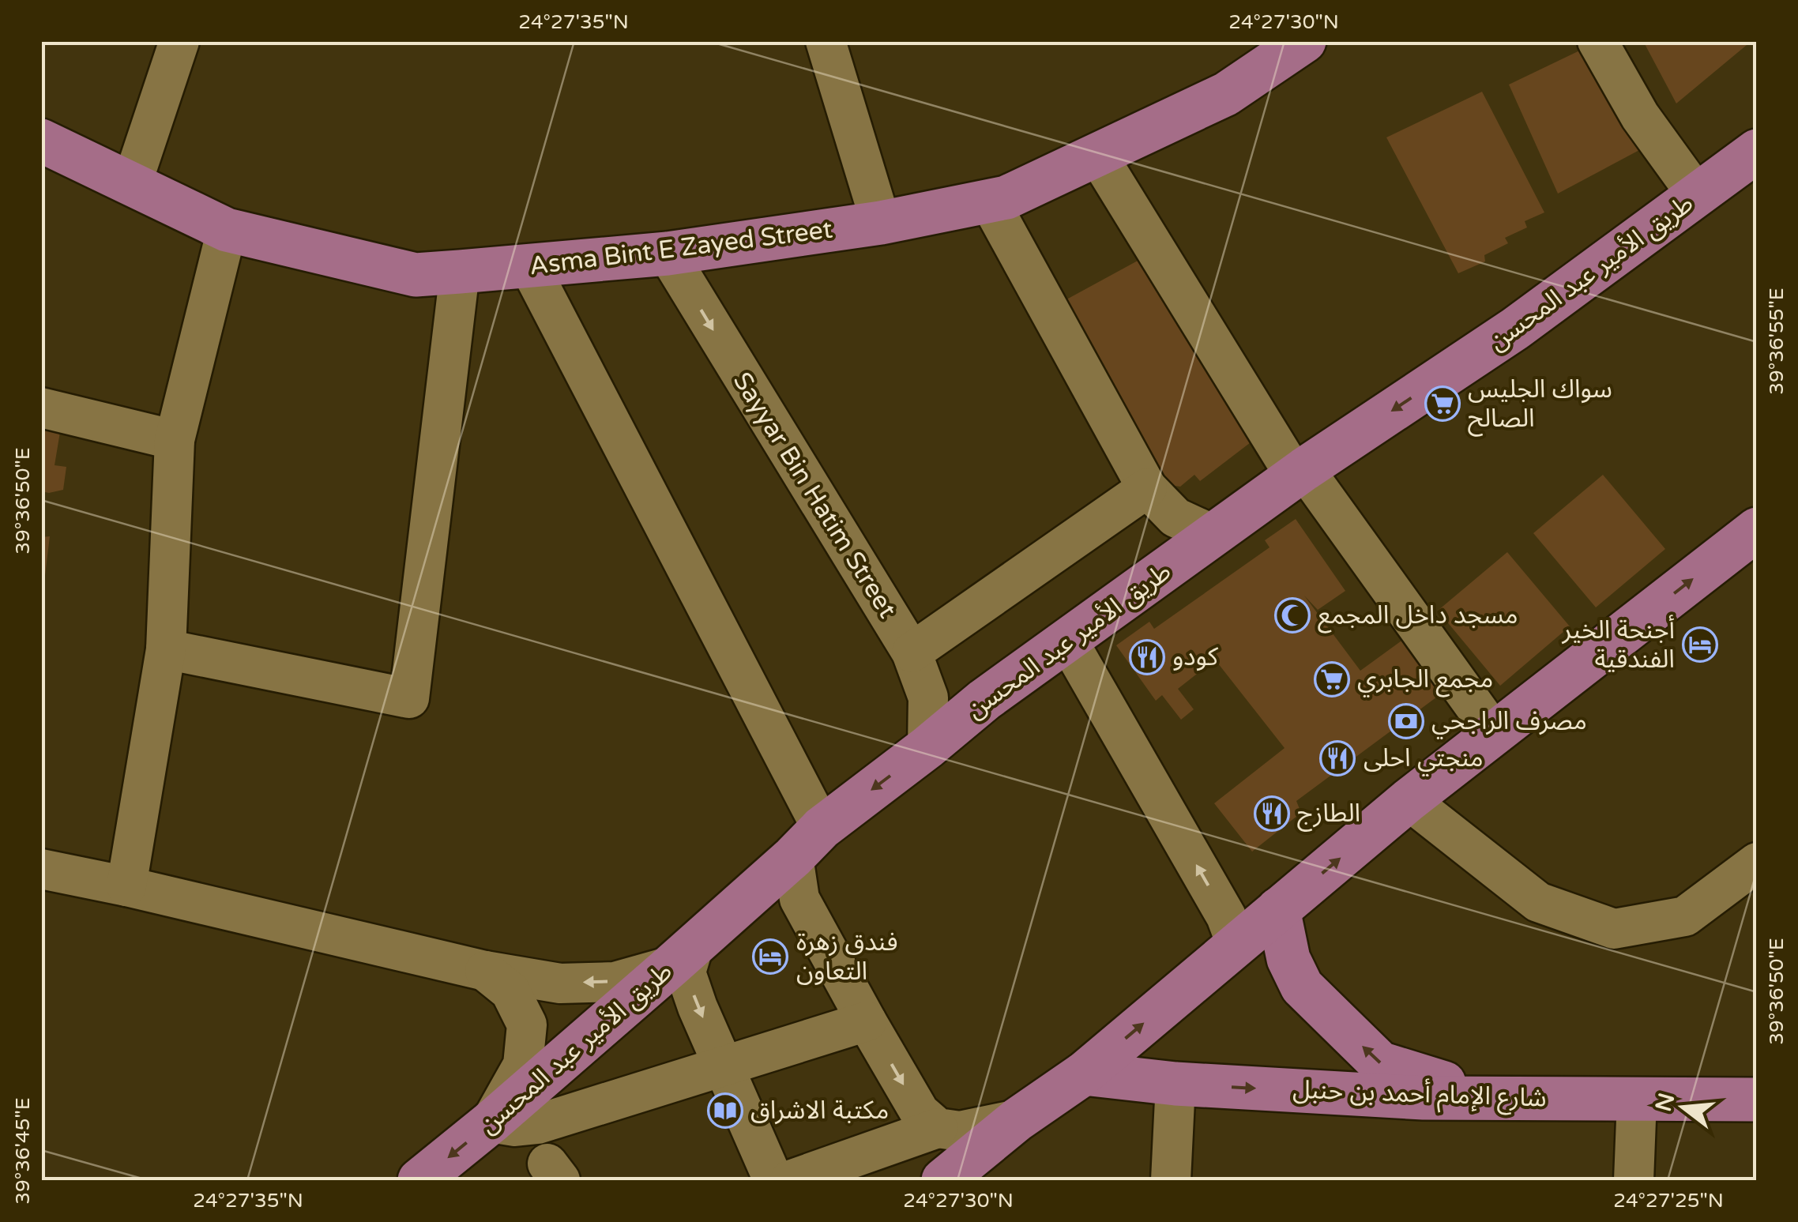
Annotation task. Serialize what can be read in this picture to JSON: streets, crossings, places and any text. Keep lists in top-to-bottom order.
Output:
{
  "streets": {
    "main road": ["Asma Bint E Zayed Street", "طريق الأمير عبد المحسن", "شارع الإمام أحمد بن حنبل"],
    "street": ["Sayyar Bin Hatim Street"]
  },
  "crossings": [
    ["Asma Bint E Zayed Street", "Sayyar Bin Hatim Street"],
    ["طريق الأمير عبد المحسن", "Sayyar Bin Hatim Street"]
  ],
  "one_way": ["شارع الإمام أحمد بن حنبل"],
  "places": {
    "supermarket": ["سواك الجليس الصالح", "مجمع الجابري"],
    "mosque": ["مسجد داخل المجمع"],
    "hotel": ["أجنحة الخير الفندقية", "فندق زهرة التعاون"],
    "restaurant": ["كودو", "منجتي احلى", "الطازج"],
    "bank": ["مصرف الراجحي"],
    "library": ["مكتبة الاشراق"]
  },
  "north": "left",
  "coordinates": [
    "24°27'35\"N",
    "24°27'30\"N",
    "39°36'55\"E",
    "39°36'50\"E",
    "39°36'45\"E",
    "24°27'25\"N"
  ]
}
